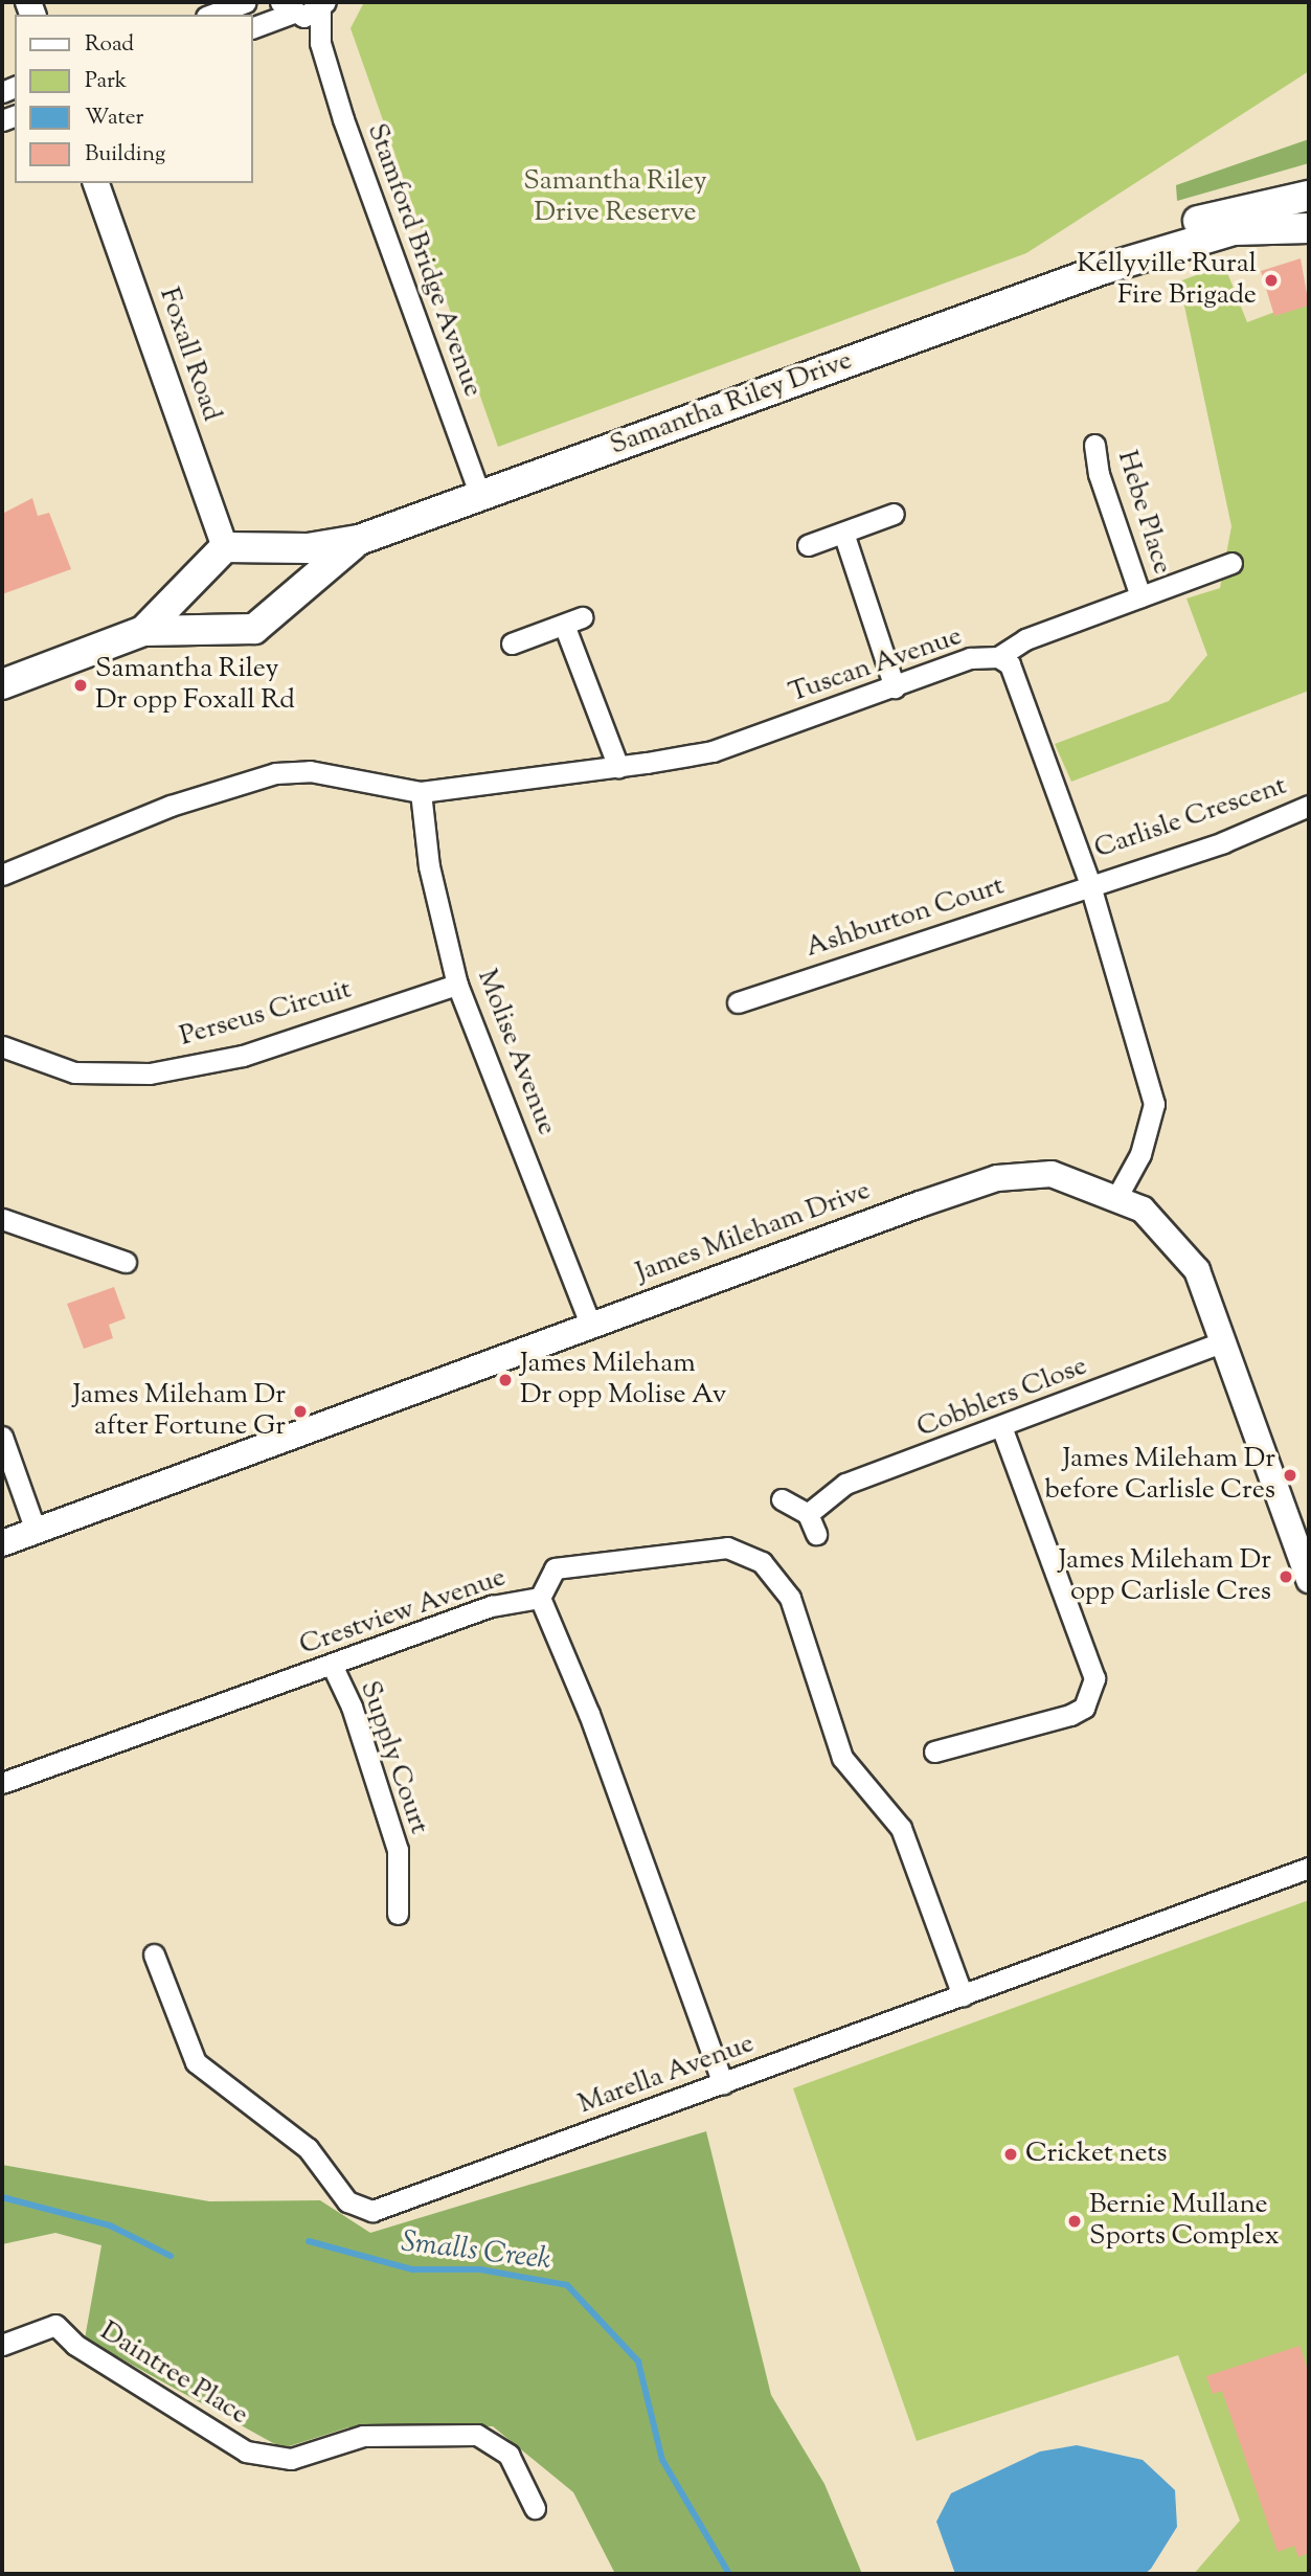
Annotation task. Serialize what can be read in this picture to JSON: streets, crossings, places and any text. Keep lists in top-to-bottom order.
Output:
{
  "streets": {
    "main road": ["Samantha Riley Drive"],
    "street": [
      "Stamford Bridge Avenue",
      "Foxall Road",
      "Hebe Place",
      "Tuscan Avenue",
      "Carlisle Crescent",
      "Ashburton Court",
      "Perseus Circuit",
      "Molise Avenue",
      "James Mileham Drive",
      "Cobblers Close",
      "Crestview Avenue",
      "Supply Court",
      "Marella Avenue",
      "Daintree Place"
    ]
  },
  "crossings": [
    ["Stamford Bridge Avenue", "Samantha Riley Drive"],
    ["Foxall Road", "Samantha Riley Drive"],
    ["Hebe Place", "Tuscan Avenue"],
    ["Tuscan Avenue", "Carlisle Crescent"],
    ["Tuscan Avenue", "Ashburton Court"],
    ["Tuscan Avenue", "Molise Avenue"],
    ["Tuscan Avenue", "James Mileham Drive"],
    ["Carlisle Crescent", "Ashburton Court"],
    ["Perseus Circuit", "Molise Avenue"],
    ["Molise Avenue", "James Mileham Drive"],
    ["James Mileham Drive", "Cobblers Close"],
    ["Crestview Avenue", "Supply Court"],
    ["Crestview Avenue", "Marella Avenue"]
  ],
  "water": ["Smalls Creek"],
  "parks": ["Samantha Riley Drive Reserve"],
  "places": [
    "Kellyville Rural Fire Brigade",
    "Samantha Riley Dr opp Foxall Rd",
    "James Mileham Dr opp Molise Av",
    "James Mileham Dr after Fortune Gr",
    "James Mileham Dr before Carlisle Cres",
    "James Mileham Dr opp Carlisle Cres",
    "Cricket nets",
    "Bernie Mullane Sports Complex"
  ],
  "legend": [
    "Road",
    "Park",
    "Water",
    "Building"
  ]
}
